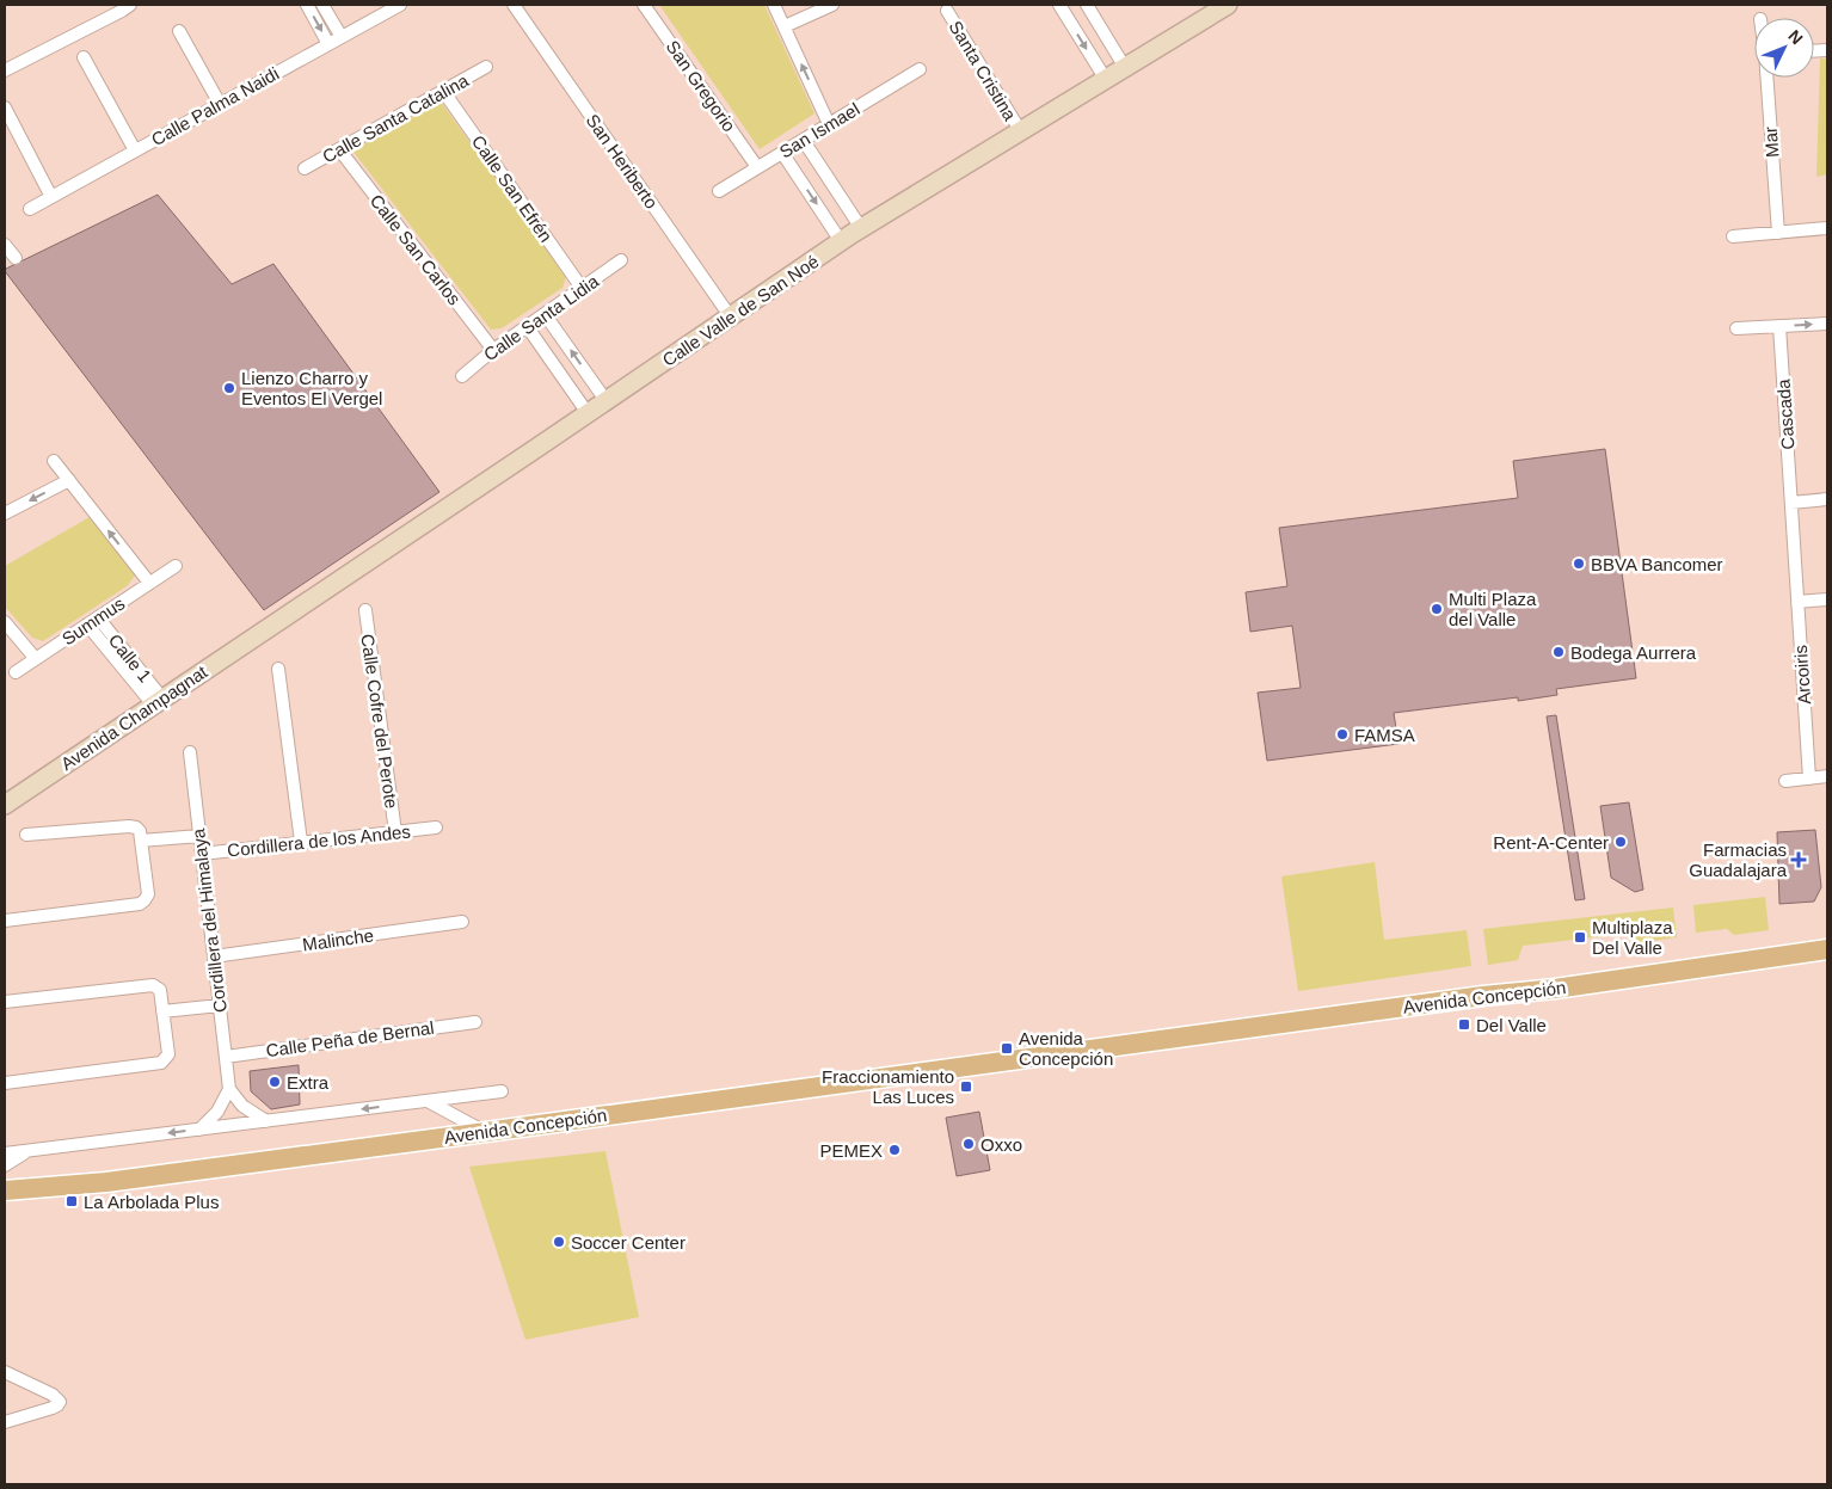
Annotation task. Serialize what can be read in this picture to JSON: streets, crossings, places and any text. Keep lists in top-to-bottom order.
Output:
{
  "streets": {
    "main road": ["Avenida Concepción"],
    "street": [
      "Santa Cristina",
      "San Gregorio",
      "Calle Palma Naidi",
      "Calle Santa Catalina",
      "San Ismael",
      "Mar",
      "San Heriberto",
      "Calle San Efrén",
      "Calle San Carlos",
      "Calle Valle de San Noé",
      "Calle Santa Lidia",
      "Cascada",
      "Summus",
      "Calle 1",
      "Arcoiris",
      "Avenida Champagnat",
      "Calle Cofre del Perote",
      "Cordillera de los Andes",
      "Cordillera del Himalaya",
      "Malinche",
      "Calle Peña de Bernal"
    ]
  },
  "crossings": [
    ["Santa Cristina", "Calle Valle de San Noé"],
    ["San Gregorio", "San Ismael"],
    ["Calle Santa Catalina", "Calle San Efrén"],
    ["Calle Santa Catalina", "Calle San Carlos"],
    ["San Heriberto", "Calle Valle de San Noé"],
    ["Calle San Efrén", "Calle Santa Lidia"],
    ["Calle San Carlos", "Calle Santa Lidia"],
    ["Calle Valle de San Noé", "Avenida Champagnat"],
    ["Cascada", "Arcoiris"],
    ["Summus", "Calle 1"],
    ["Calle 1", "Avenida Champagnat"],
    ["Calle Cofre del Perote", "Cordillera de los Andes"],
    ["Cordillera de los Andes", "Cordillera del Himalaya"],
    ["Cordillera del Himalaya", "Malinche"],
    ["Cordillera del Himalaya", "Calle Peña de Bernal"]
  ],
  "places": {
    "other": [
      "Lienzo Charro y Eventos El Vergel",
      "BBVA Bancomer",
      "Multi Plaza del Valle",
      "Bodega Aurrera",
      "FAMSA",
      "Rent-A-Center",
      "Extra",
      "Oxxo",
      "PEMEX",
      "Soccer Center"
    ],
    "health": ["Farmacias Guadalajara"],
    "transit": [
      "Multiplaza Del Valle",
      "Del Valle",
      "Avenida Concepción",
      "Fraccionamiento Las Luces",
      "La Arbolada Plus"
    ]
  },
  "north": "top right"
}
